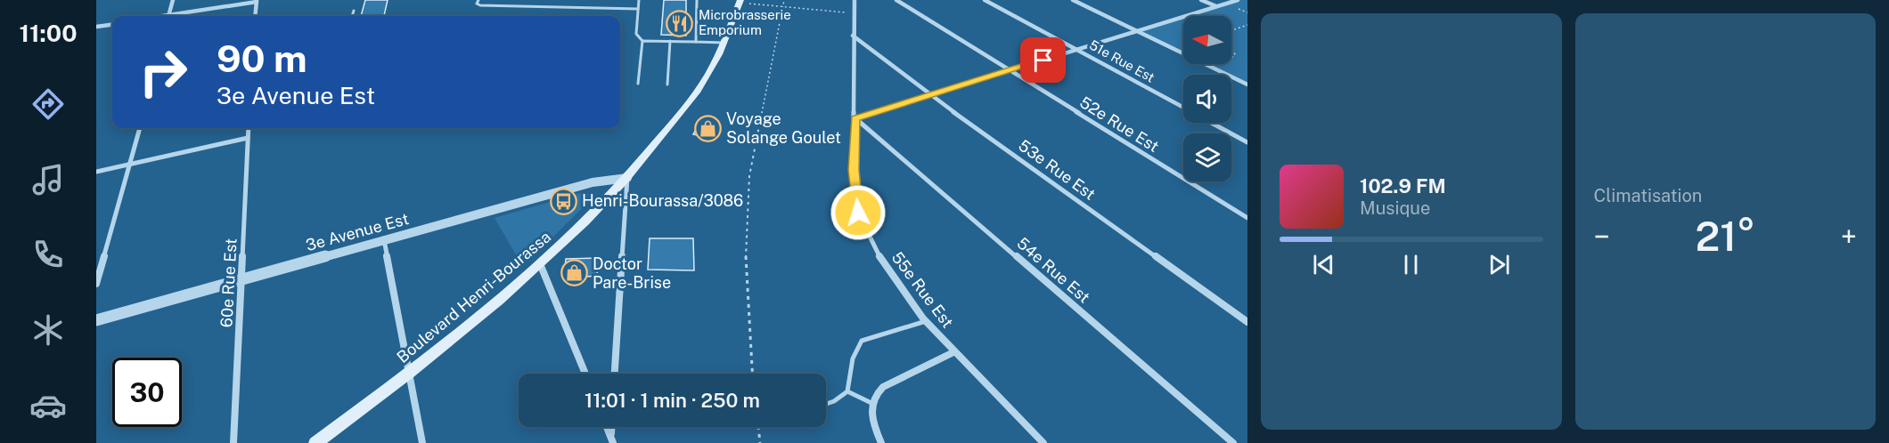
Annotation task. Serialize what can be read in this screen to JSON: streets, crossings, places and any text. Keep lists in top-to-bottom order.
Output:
{
  "streets": {
    "main road": ["Boulevard Henri-Bourassa"],
    "street": [
      "51e Rue Est",
      "52e Rue Est",
      "53e Rue Est",
      "3e Avenue Est",
      "54e Rue Est",
      "60e Rue Est",
      "55e Rue Est"
    ]
  },
  "crossings": [
    ["53e Rue Est", "55e Rue Est"],
    ["3e Avenue Est", "60e Rue Est"],
    ["3e Avenue Est", "Boulevard Henri-Bourassa"],
    ["54e Rue Est", "55e Rue Est"]
  ],
  "places": {
    "restaurant": ["Microbrasserie Emporium"],
    "shop": ["Voyage Solange Goulet", "Doctor Pare-Brise"],
    "bus stop": ["Henri-Bourassa/3086"]
  },
  "north": "left",
  "page": {
    "tabs": "11:00",
    "tile": "Climatisation",
    "turn": ["90 m", "3e Avenue Est"],
    "song": ["102.9 FM", "Musique"],
    "heat": ["−", "21°", "+"],
    "limit": "30",
    "trip": "11:01 · 1 min · 250 m"
  }
}
